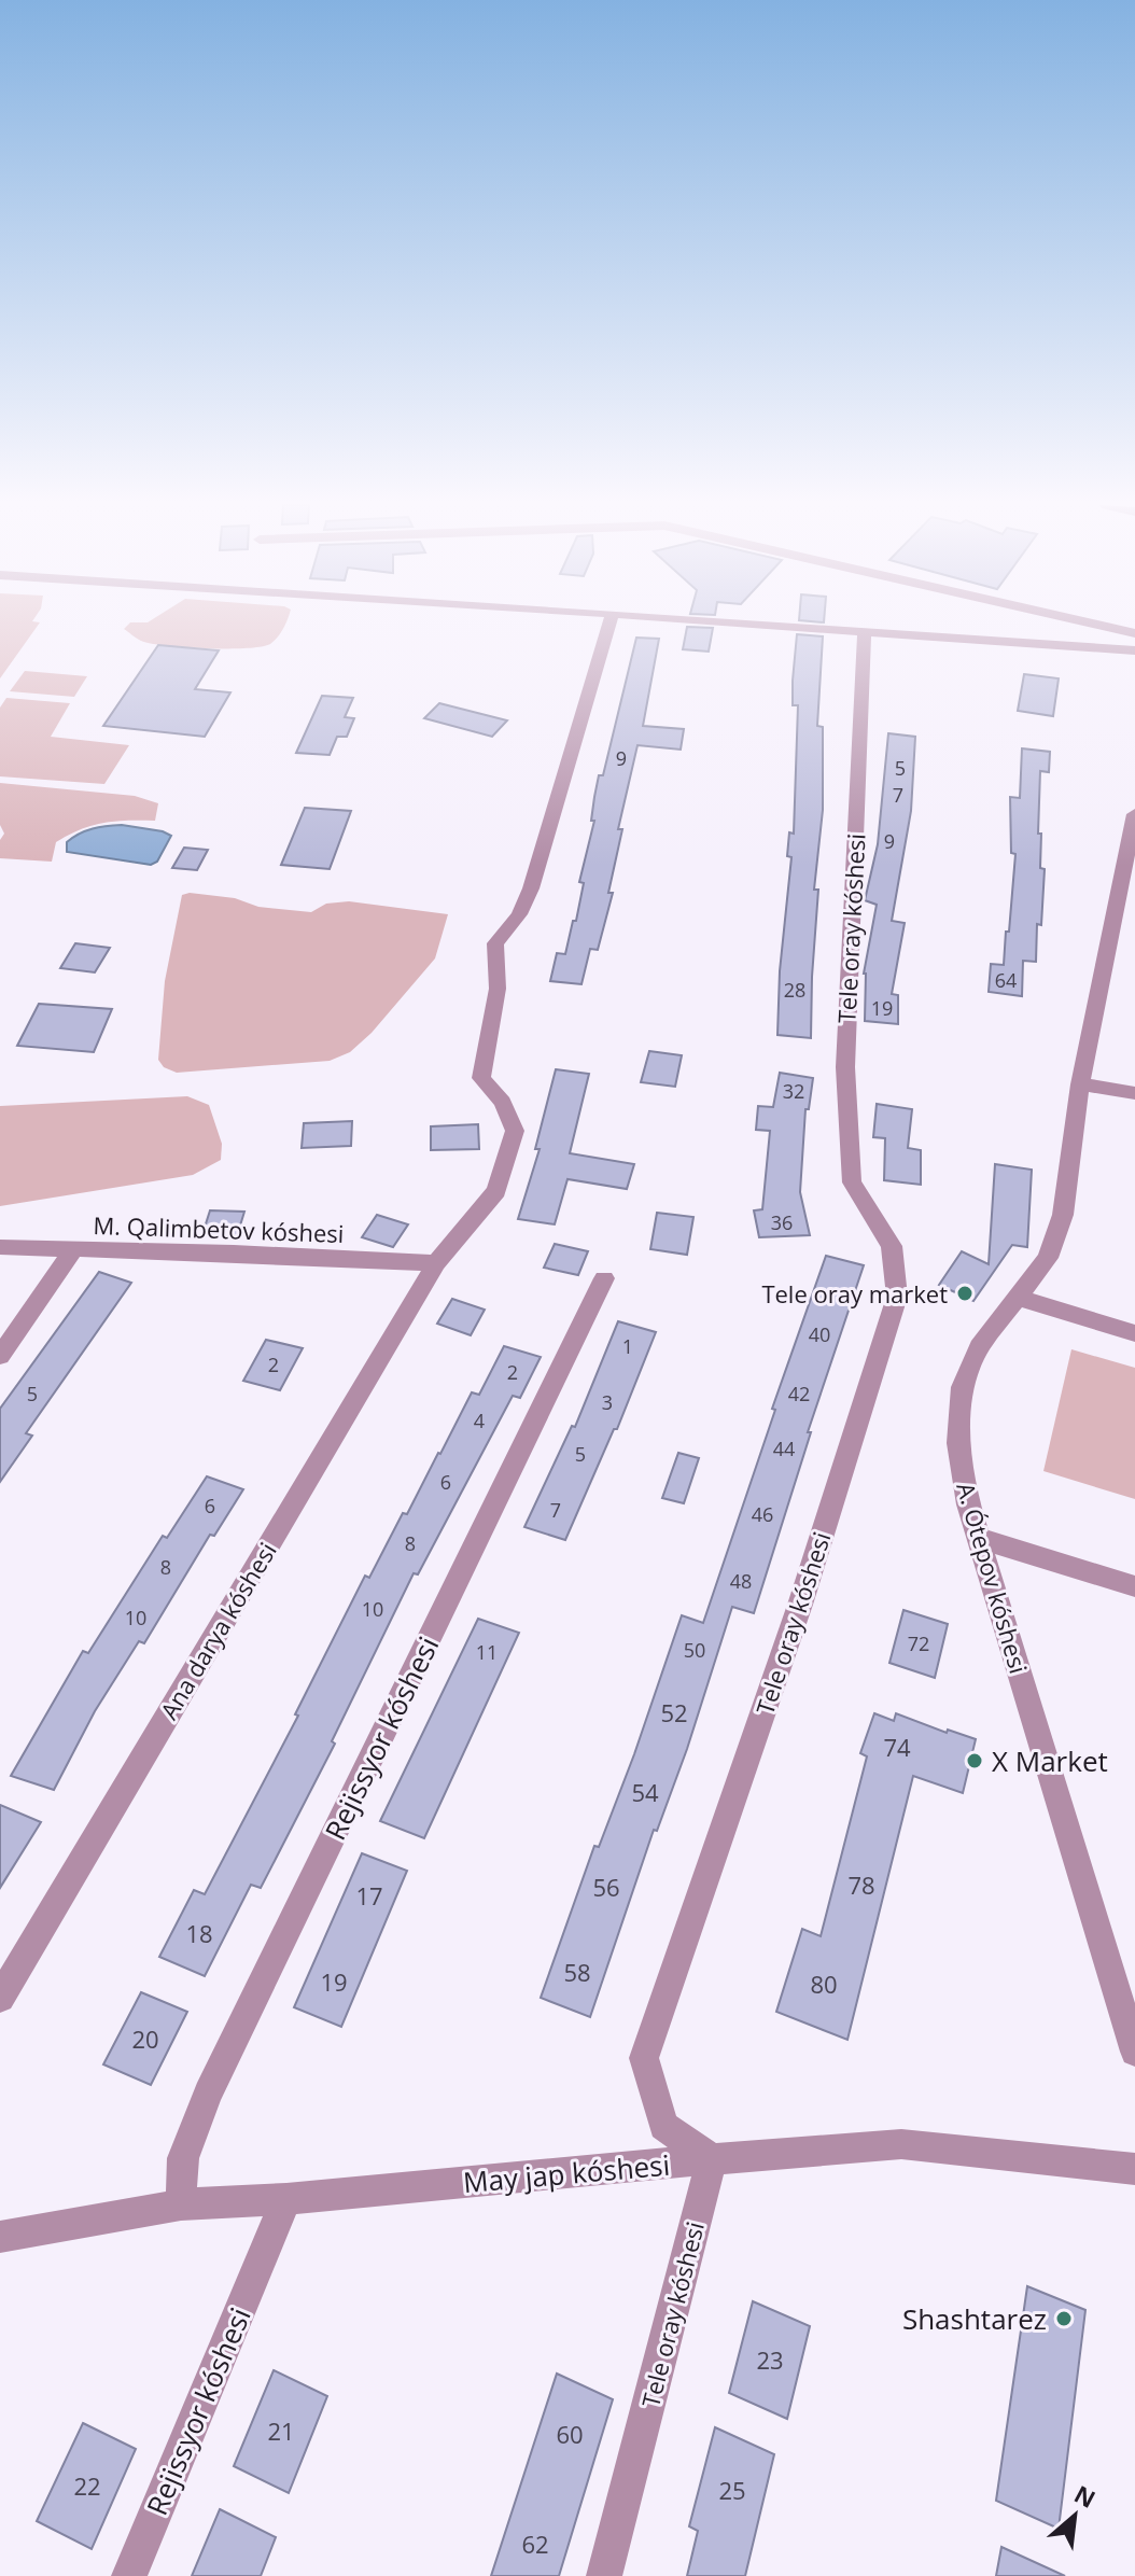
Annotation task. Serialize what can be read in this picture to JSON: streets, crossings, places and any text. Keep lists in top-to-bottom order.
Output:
{
  "streets": {
    "street": [
      "Tele oray kóshesi",
      "M. Qalimbetov kóshesi",
      "A. Ótepov kóshesi",
      "Ana darya kóshesi",
      "Rejissyor kóshesi",
      "May jap kóshesi"
    ]
  },
  "crossings": [
    ["Tele oray kóshesi", "May jap kóshesi"],
    ["M. Qalimbetov kóshesi", "Ana darya kóshesi"],
    ["Rejissyor kóshesi", "May jap kóshesi"]
  ],
  "places": ["Tele oray market", "X Market", "Shashtarez"],
  "house_numbers": [
    "9",
    "5",
    "7",
    "9",
    "64",
    "28",
    "19",
    "32",
    "36",
    "40",
    "1",
    "2",
    "2",
    "5",
    "42",
    "3",
    "4",
    "44",
    "5",
    "6",
    "6",
    "7",
    "46",
    "8",
    "8",
    "48",
    "10",
    "10",
    "72",
    "50",
    "11",
    "52",
    "74",
    "54",
    "78",
    "56",
    "17",
    "18",
    "58",
    "19",
    "80",
    "20",
    "23",
    "21",
    "60",
    "22",
    "25",
    "62"
  ],
  "north": "top right"
}
